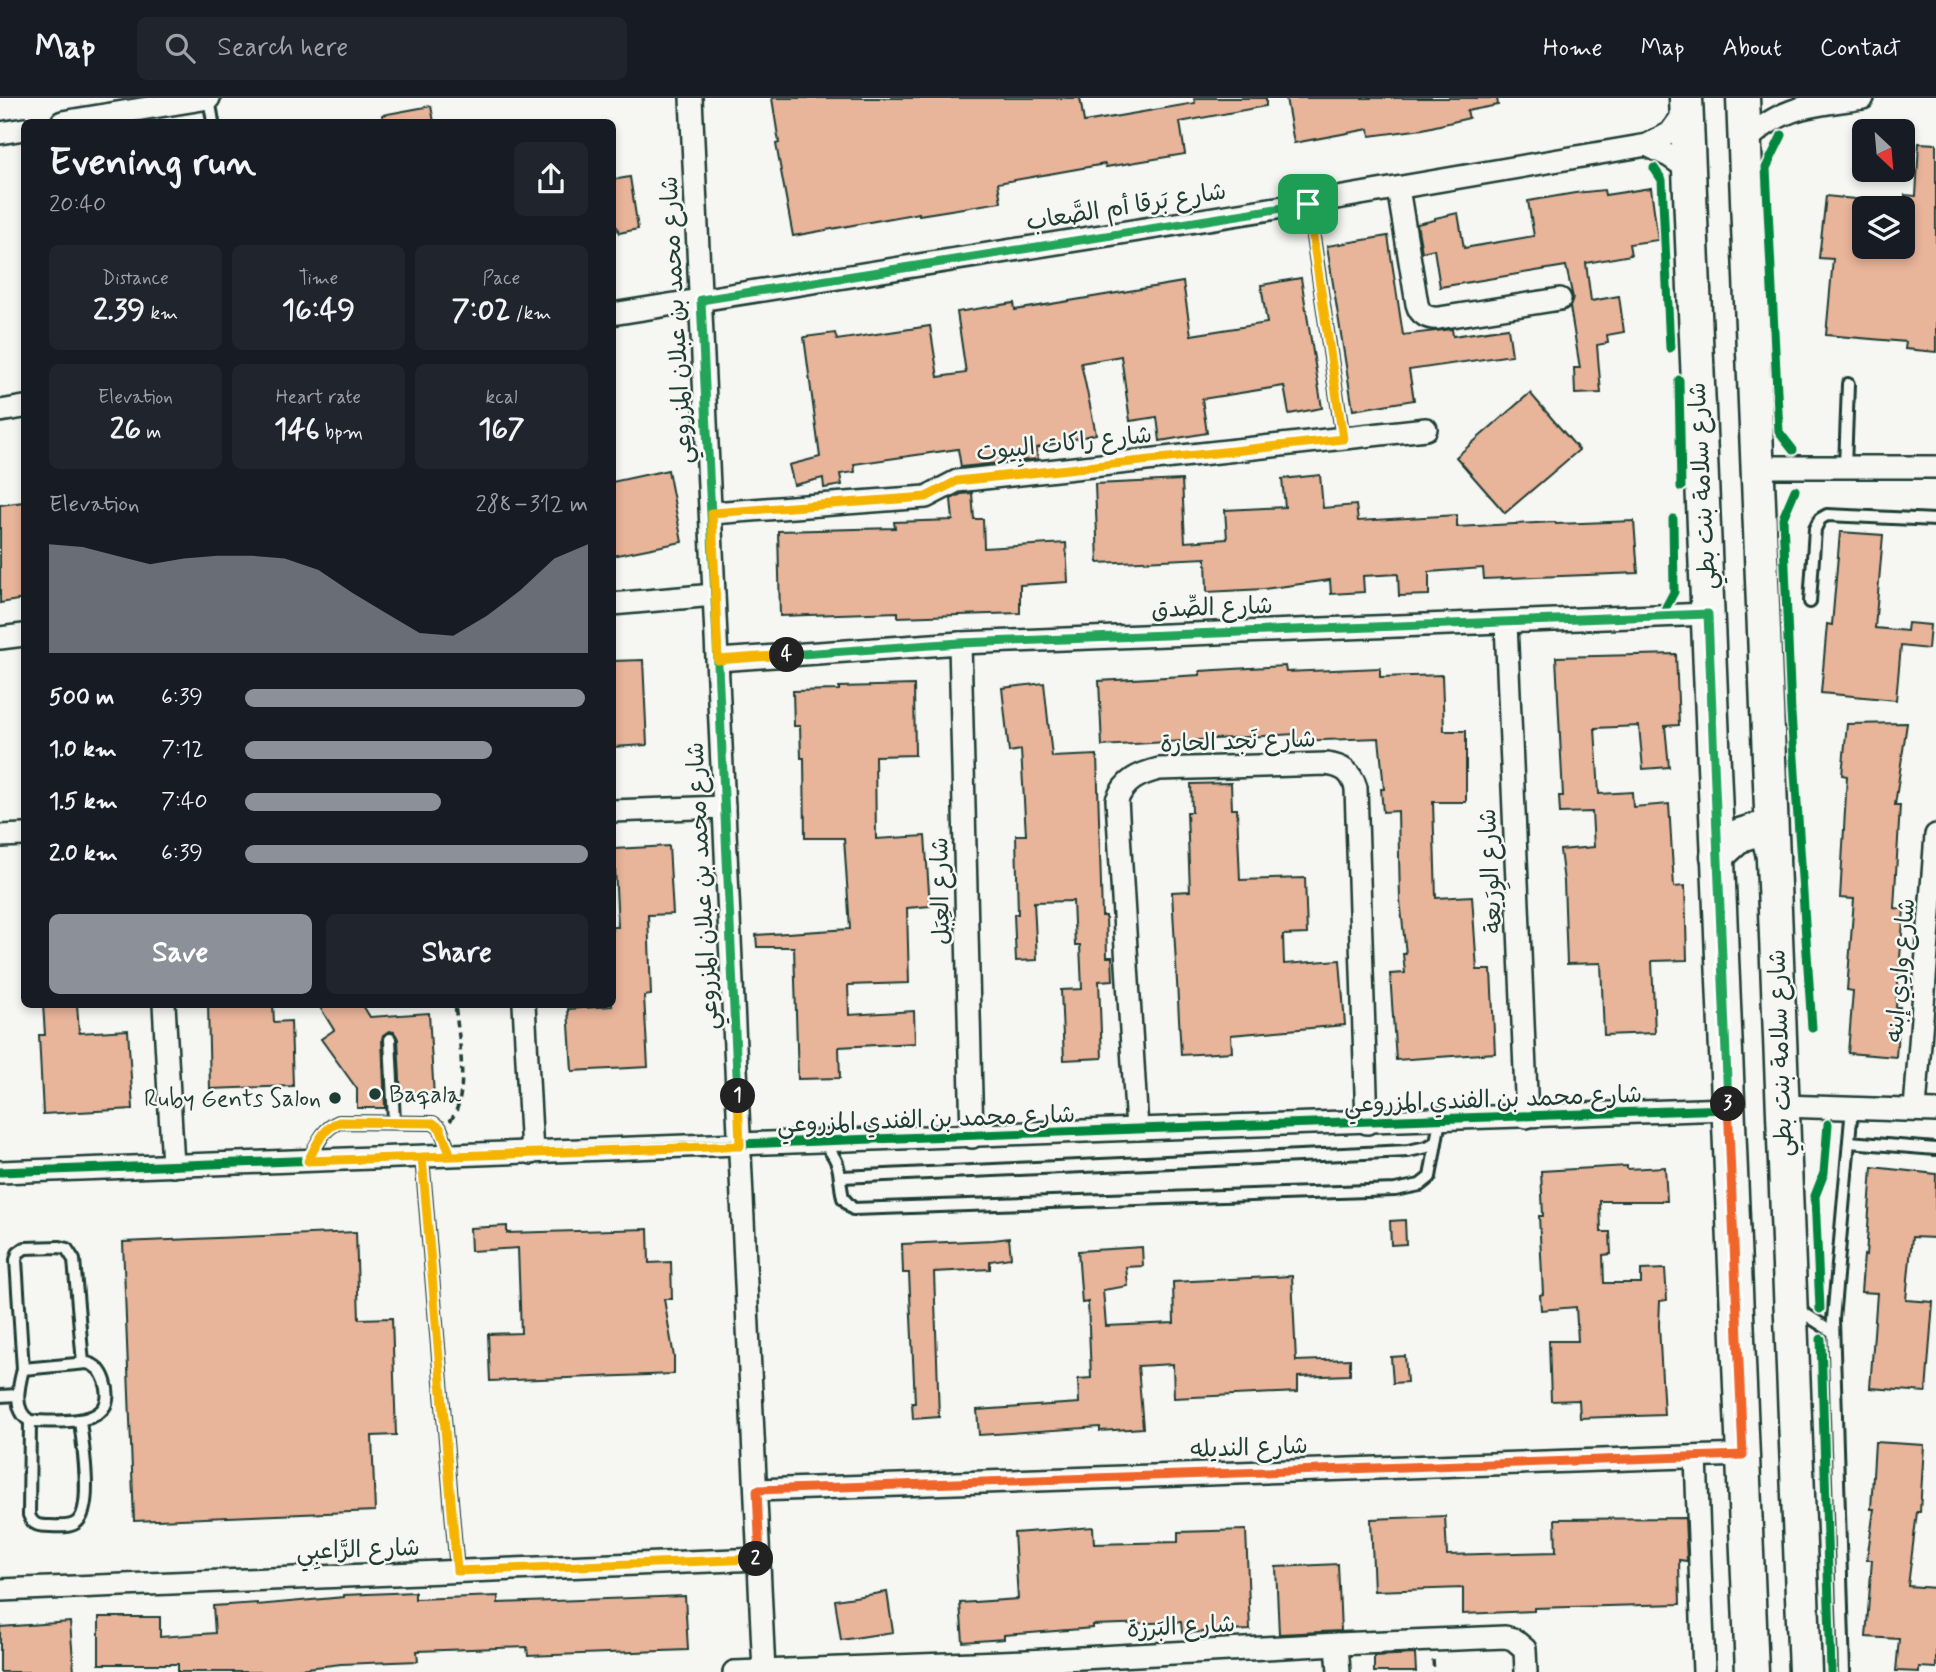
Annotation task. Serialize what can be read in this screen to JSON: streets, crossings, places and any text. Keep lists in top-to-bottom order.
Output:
{
  "streets": {
    "main road": ["شارع سلامة بنت بطي"],
    "street": [
      "شارع بَرقا أم الصَّعاب",
      "شارع محمد بن عبلان المزروعي",
      "شارع راكات البِيوت",
      "شارع الصِّدق",
      "شارع نَجد الحارة",
      "شارع الوِرَيعة",
      "شارع العِبَل",
      "شارع وادِي إبنه",
      "شارع محمد بن الفندي المزروعي",
      "شارع النديله",
      "شارع الرَّاعبِي",
      "شارع البَرزة"
    ]
  },
  "crossings": [
    ["شارع بَرقا أم الصَّعاب", "شارع محمد بن عبلان المزروعي"],
    ["شارع بَرقا أم الصَّعاب", "شارع سلامة بنت بطي"],
    ["شارع محمد بن عبلان المزروعي", "شارع راكات البِيوت"],
    ["شارع محمد بن عبلان المزروعي", "شارع الصِّدق"],
    ["شارع محمد بن عبلان المزروعي", "شارع محمد بن الفندي المزروعي"],
    ["شارع محمد بن عبلان المزروعي", "شارع النديله"],
    ["شارع محمد بن عبلان المزروعي", "شارع الرَّاعبِي"],
    ["شارع محمد بن عبلان المزروعي", "شارع البَرزة"],
    ["شارع سلامة بنت بطي", "شارع الصِّدق"],
    ["شارع سلامة بنت بطي", "شارع محمد بن الفندي المزروعي"],
    ["شارع سلامة بنت بطي", "شارع النديله"],
    ["شارع الصِّدق", "شارع الوِرَيعة"],
    ["شارع الصِّدق", "شارع العِبَل"],
    ["شارع نَجد الحارة", "شارع محمد بن الفندي المزروعي"],
    ["شارع الوِرَيعة", "شارع محمد بن الفندي المزروعي"],
    ["شارع العِبَل", "شارع محمد بن الفندي المزروعي"]
  ],
  "places": ["Baqala", "Ruby Gents Salon"],
  "north": "bottom right",
  "page": {
    "header": "Map",
    "search": "Search here",
    "nav": [
      "Home",
      "Map",
      "About",
      "Contact"
    ],
    "heading": ["Evening run", "20:40"],
    "stats": [
      ["Distance", "2.39 km"],
      ["Time", "16:49"],
      ["Pace", "7:02 /km"],
      ["Elevation", "26 m"],
      ["Heart rate", "146 bpm"],
      ["kcal", "167"]
    ],
    "chart": ["Elevation", "288–312 m"],
    "pins": [
      "4",
      "1",
      "3",
      "2"
    ],
    "list": [
      {
        "name": "500 m",
        "note": "6:39"
      },
      {
        "name": "1.0 km",
        "note": "7:12"
      },
      {
        "name": "1.5 km",
        "note": "7:40"
      },
      {
        "name": "2.0 km",
        "note": "6:39"
      }
    ],
    "buttons": ["Save", "Share"]
  }
}
